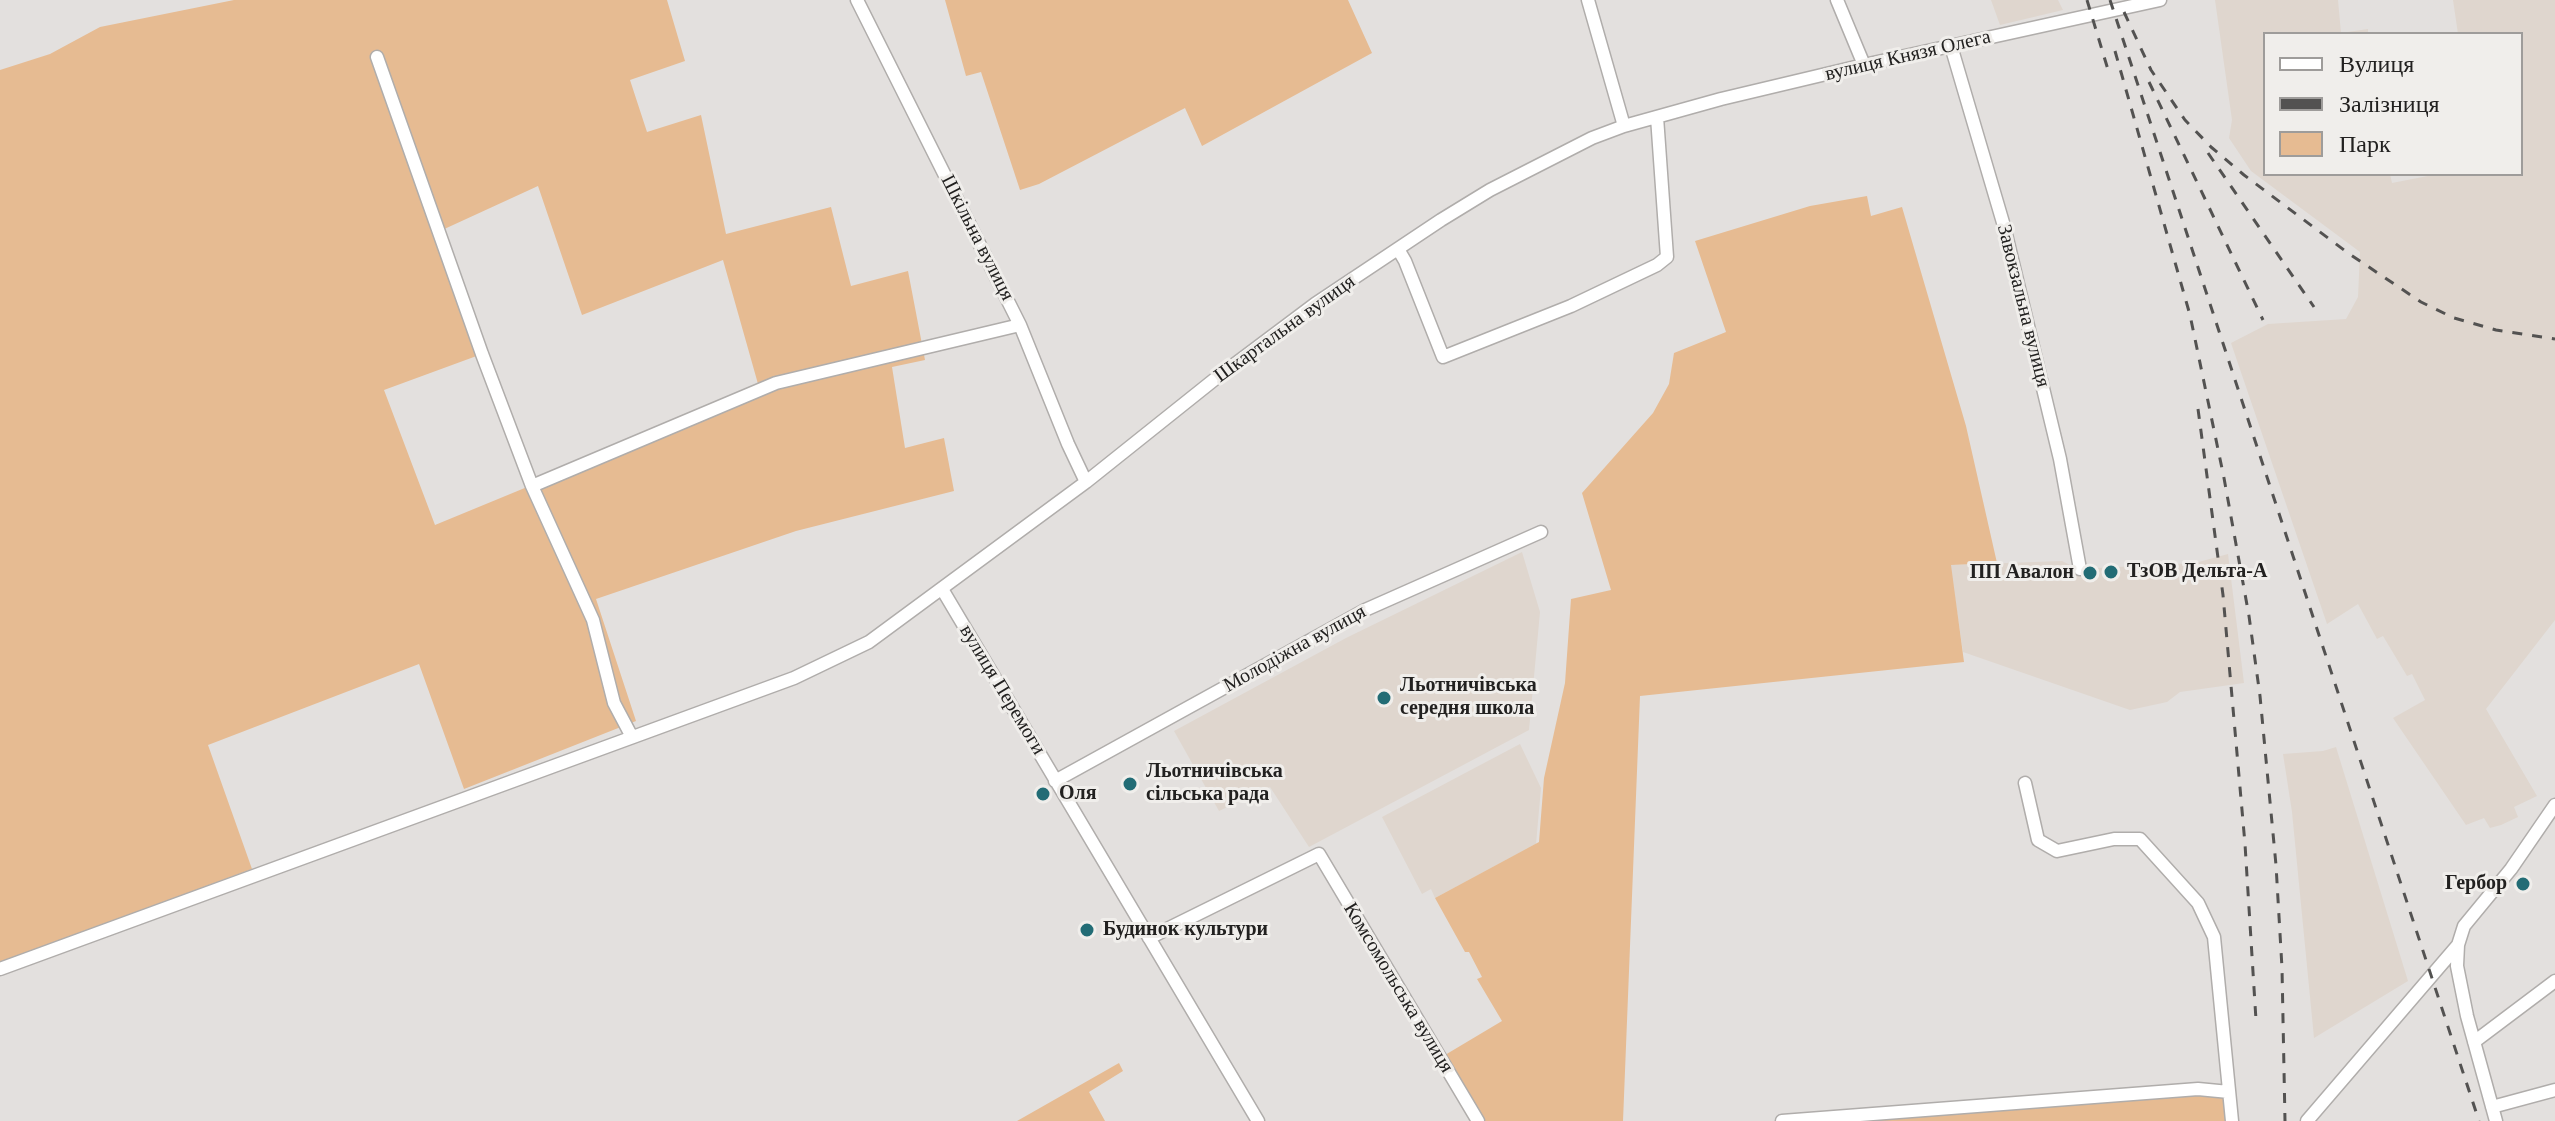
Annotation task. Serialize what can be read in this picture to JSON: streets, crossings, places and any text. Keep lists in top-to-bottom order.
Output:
{
  "streets": {
    "street": [
      "вулиця Князя Олега",
      "Шкільна вулиця",
      "Завокзальна вулиця",
      "Шкартальна вулиця",
      "Молодіжна вулиця",
      "вулиця Перемоги",
      "Комсомольська вулиця"
    ]
  },
  "crossings": [
    ["вулиця Князя Олега", "Завокзальна вулиця"],
    ["вулиця Князя Олега", "Шкартальна вулиця"],
    ["Шкільна вулиця", "Шкартальна вулиця"],
    ["Шкартальна вулиця", "вулиця Перемоги"],
    ["Молодіжна вулиця", "вулиця Перемоги"],
    ["вулиця Перемоги", "Комсомольська вулиця"]
  ],
  "places": [
    "ТзОВ Дельта-А",
    "ПП Авалон",
    "Льотничівська середня школа",
    "Льотничівська сільська рада",
    "Оля",
    "Гербор",
    "Будинок культури"
  ],
  "legend": ["Вулиця", "Залізниця", "Парк"]
}
